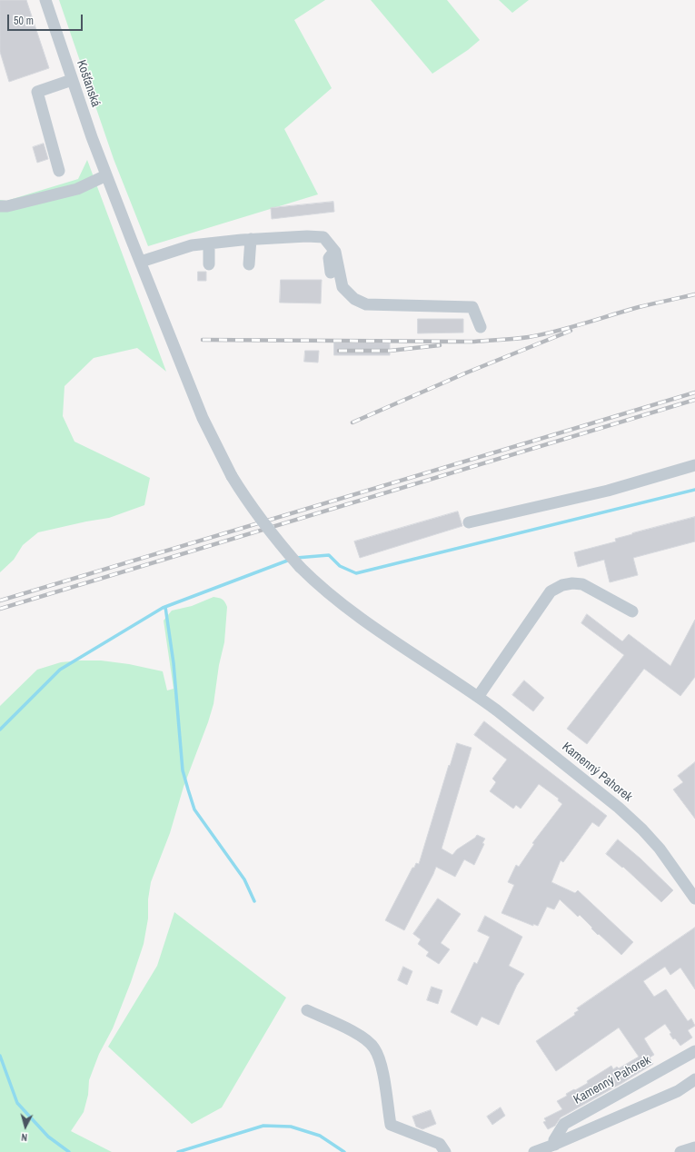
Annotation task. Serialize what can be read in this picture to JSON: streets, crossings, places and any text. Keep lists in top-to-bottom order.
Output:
{
  "streets": {
    "street": ["Košťanská", "Kamenný Pahorek"]
  },
  "crossings": [
    ["Košťanská", "Kamenný Pahorek"]
  ],
  "scale_bar": "50 m",
  "north": "bottom"
}
